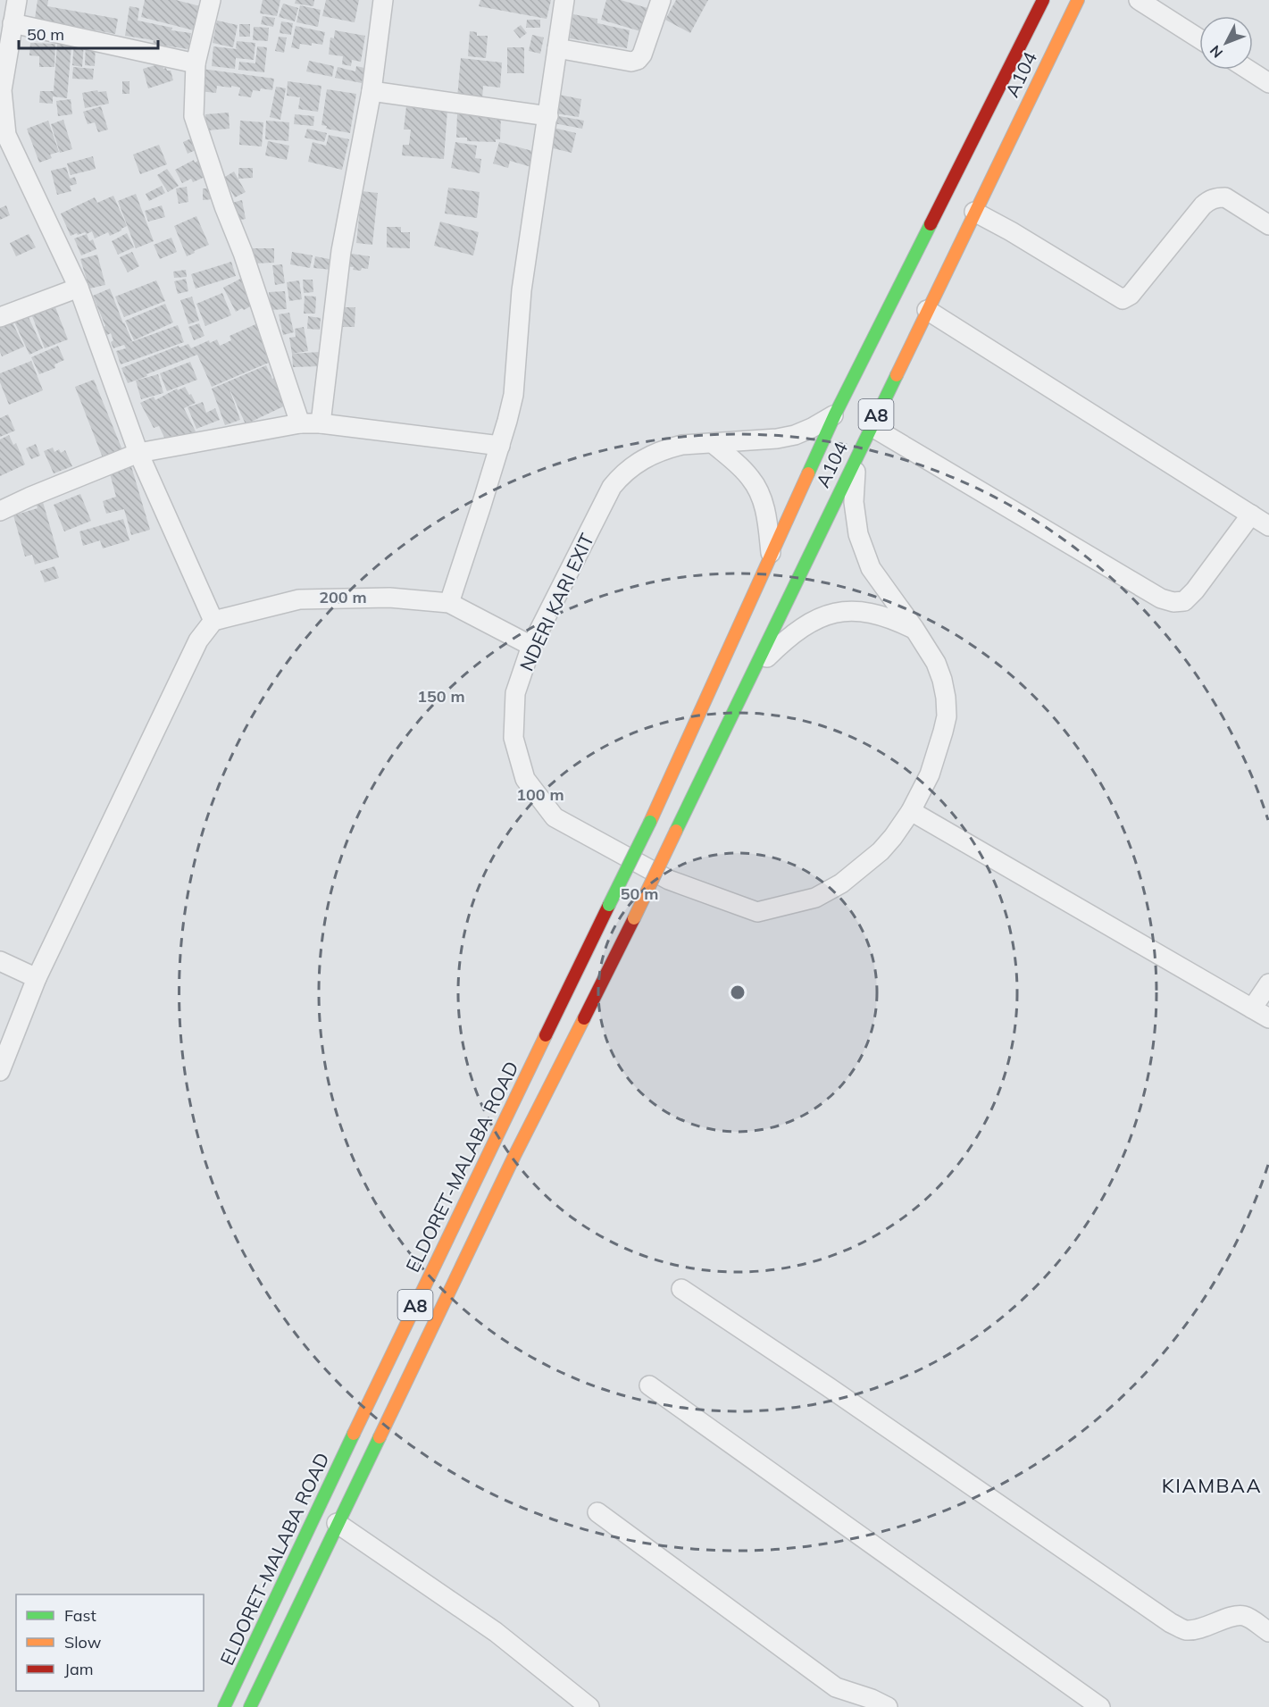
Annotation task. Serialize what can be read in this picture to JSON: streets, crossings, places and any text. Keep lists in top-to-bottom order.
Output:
{
  "streets": {
    "highway": ["A104", "A8", "ELDORET-MALABA ROAD"],
    "street": ["NDERI KARI EXIT"]
  },
  "crossings": [
    ["A104", "A8"],
    ["A8", "NDERI KARI EXIT"],
    ["A8", "ELDORET-MALABA ROAD"]
  ],
  "districts": ["KIAMBAA"],
  "legend": ["Fast", "Slow", "Jam"],
  "scale_bar": "50 m",
  "north": "bottom left",
  "rings": [
    "200 m",
    "150 m",
    "100 m",
    "50 m"
  ]
}
